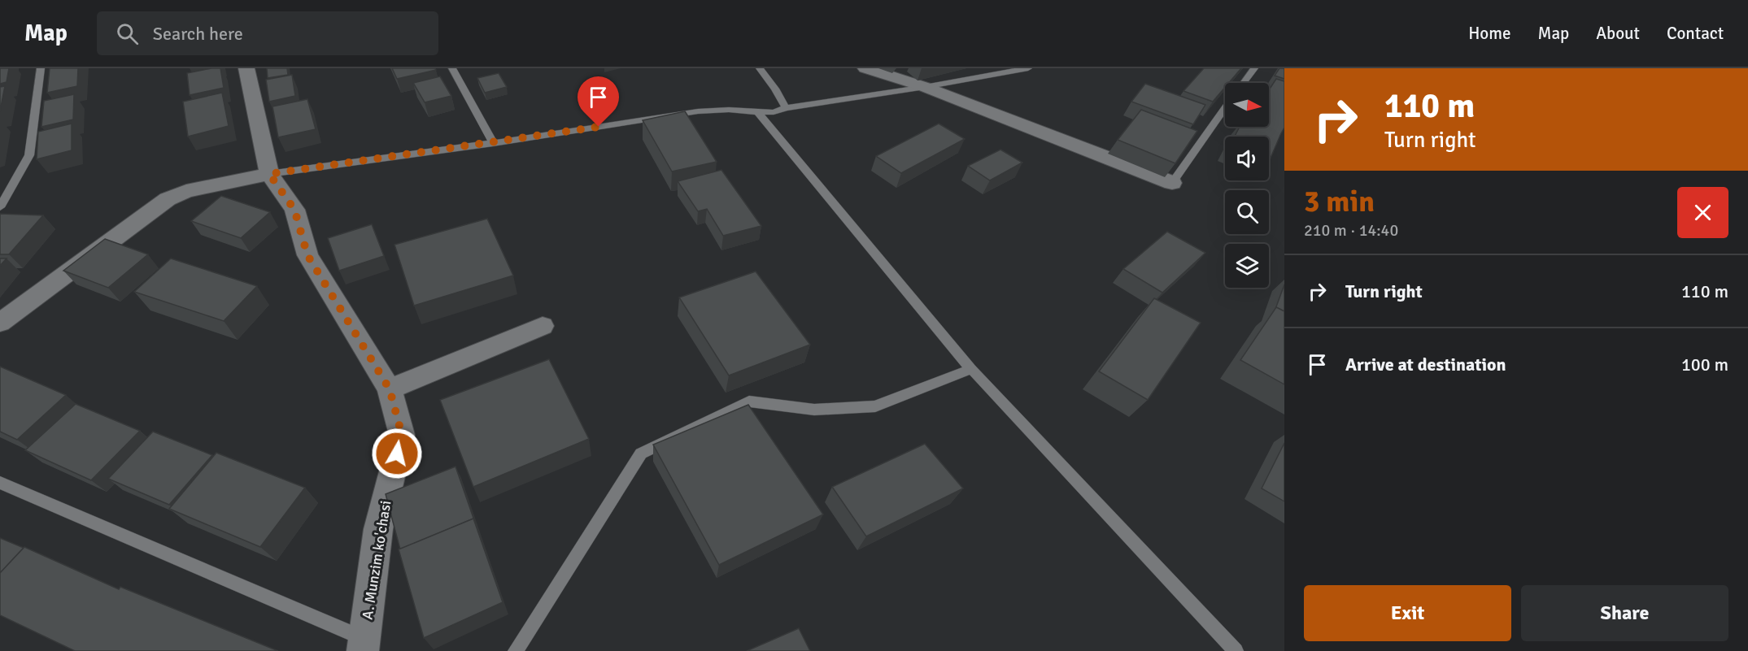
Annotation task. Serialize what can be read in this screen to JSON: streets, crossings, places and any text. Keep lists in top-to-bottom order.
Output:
{
  "streets": {
    "street": ["A. Munzim ko'chasi"]
  },
  "north": "right",
  "page": {
    "header": "Map",
    "search": "Search here",
    "nav": [
      "Home",
      "Map",
      "About",
      "Contact"
    ],
    "turn": ["110 m", "Turn right"],
    "heading": ["3 min", "210 m · 14:40"],
    "list": [
      {
        "name": "Turn right",
        "value": "110 m"
      },
      {
        "name": "Arrive at destination",
        "value": "100 m"
      }
    ],
    "buttons": ["Exit", "Share"]
  }
}
